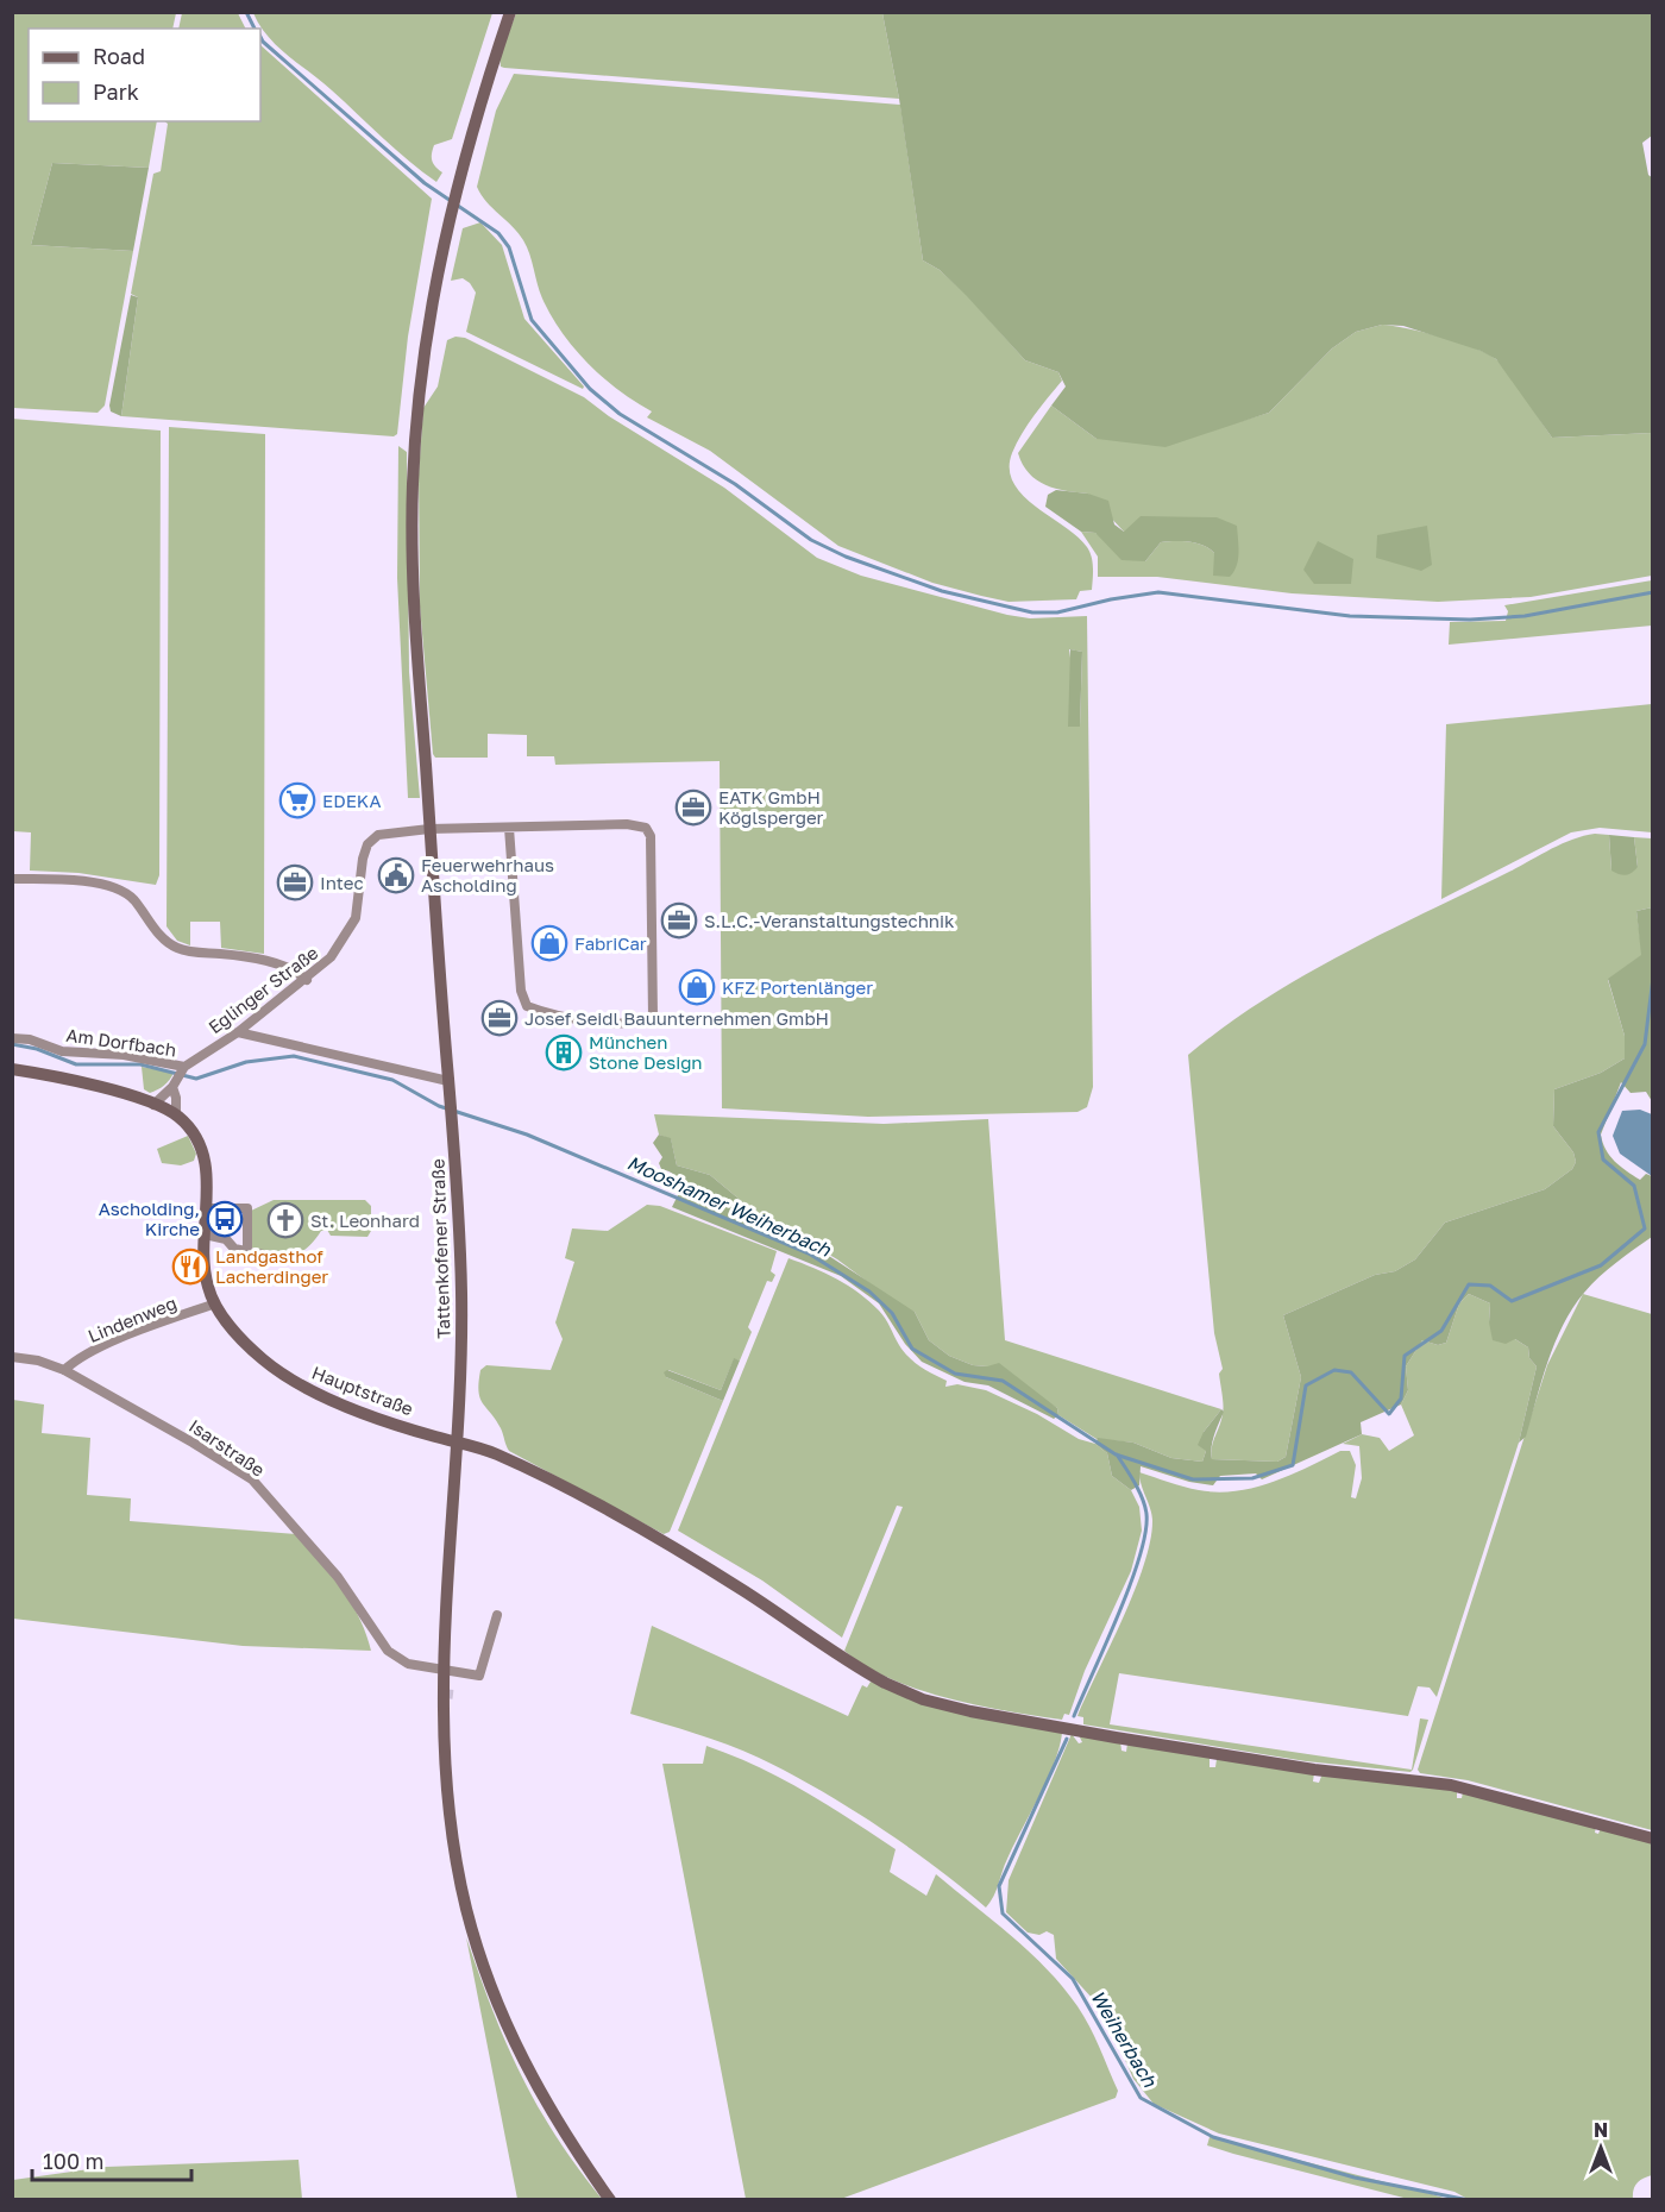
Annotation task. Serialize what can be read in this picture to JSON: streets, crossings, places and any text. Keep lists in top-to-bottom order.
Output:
{
  "streets": {
    "main road": ["Tattenkofener Straße", "Hauptstraße"],
    "street": [
      "Eglinger Straße",
      "Am Dorfbach",
      "Lindenweg",
      "Isarstraße"
    ]
  },
  "crossings": [
    ["Eglinger Straße", "Am Dorfbach"],
    ["Eglinger Straße", "Tattenkofener Straße"],
    ["Eglinger Straße", "Hauptstraße"],
    ["Tattenkofener Straße", "Hauptstraße"],
    ["Tattenkofener Straße", "Isarstraße"],
    ["Lindenweg", "Hauptstraße"],
    ["Lindenweg", "Isarstraße"]
  ],
  "water": ["Mooshamer Weiherbach", "Weiherbach"],
  "places": {
    "supermarket": ["EDEKA"],
    "office": [
      "EATK GmbH Köglsperger",
      "Intec",
      "S.L.C.-Veranstaltungstechnik",
      "Josef Seidl Bauunternehmen GmbH"
    ],
    "public building": ["Feuerwehrhaus Ascholding"],
    "shop": ["FabriCar", "KFZ Portenlänger"],
    "building": ["München Stone Design"],
    "bus stop": ["Ascholding, Kirche"],
    "church": ["St. Leonhard"],
    "restaurant": ["Landgasthof Lacherdinger"]
  },
  "legend": ["Road", "Park"],
  "scale_bar": "100 m",
  "north": "top"
}
